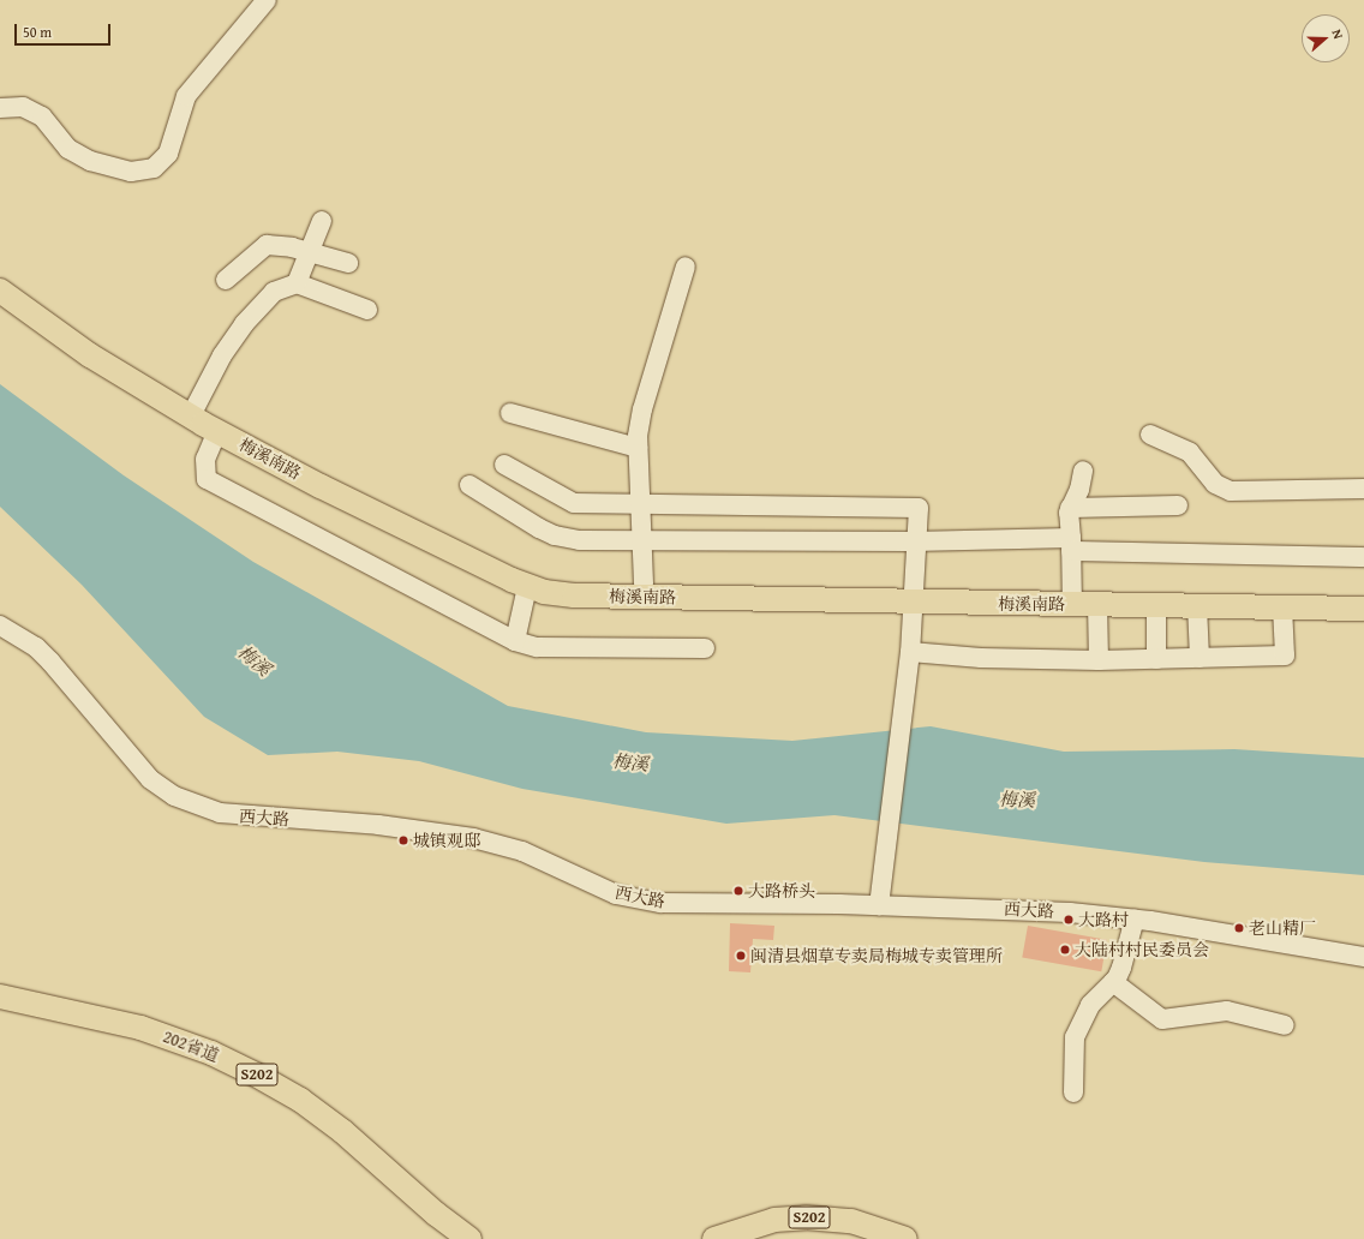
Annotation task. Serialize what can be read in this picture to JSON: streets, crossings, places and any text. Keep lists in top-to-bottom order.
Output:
{
  "streets": {
    "main road": ["梅溪南路", "202省道", "S202"],
    "street": ["西大路"]
  },
  "water": ["梅溪"],
  "places": [
    "城镇观邸",
    "大路桥头",
    "大路村",
    "老山精厂",
    "大陆村村民委员会",
    "闽清县烟草专卖局梅城专卖管理所"
  ],
  "scale_bar": "50 m",
  "north": "right"
}
